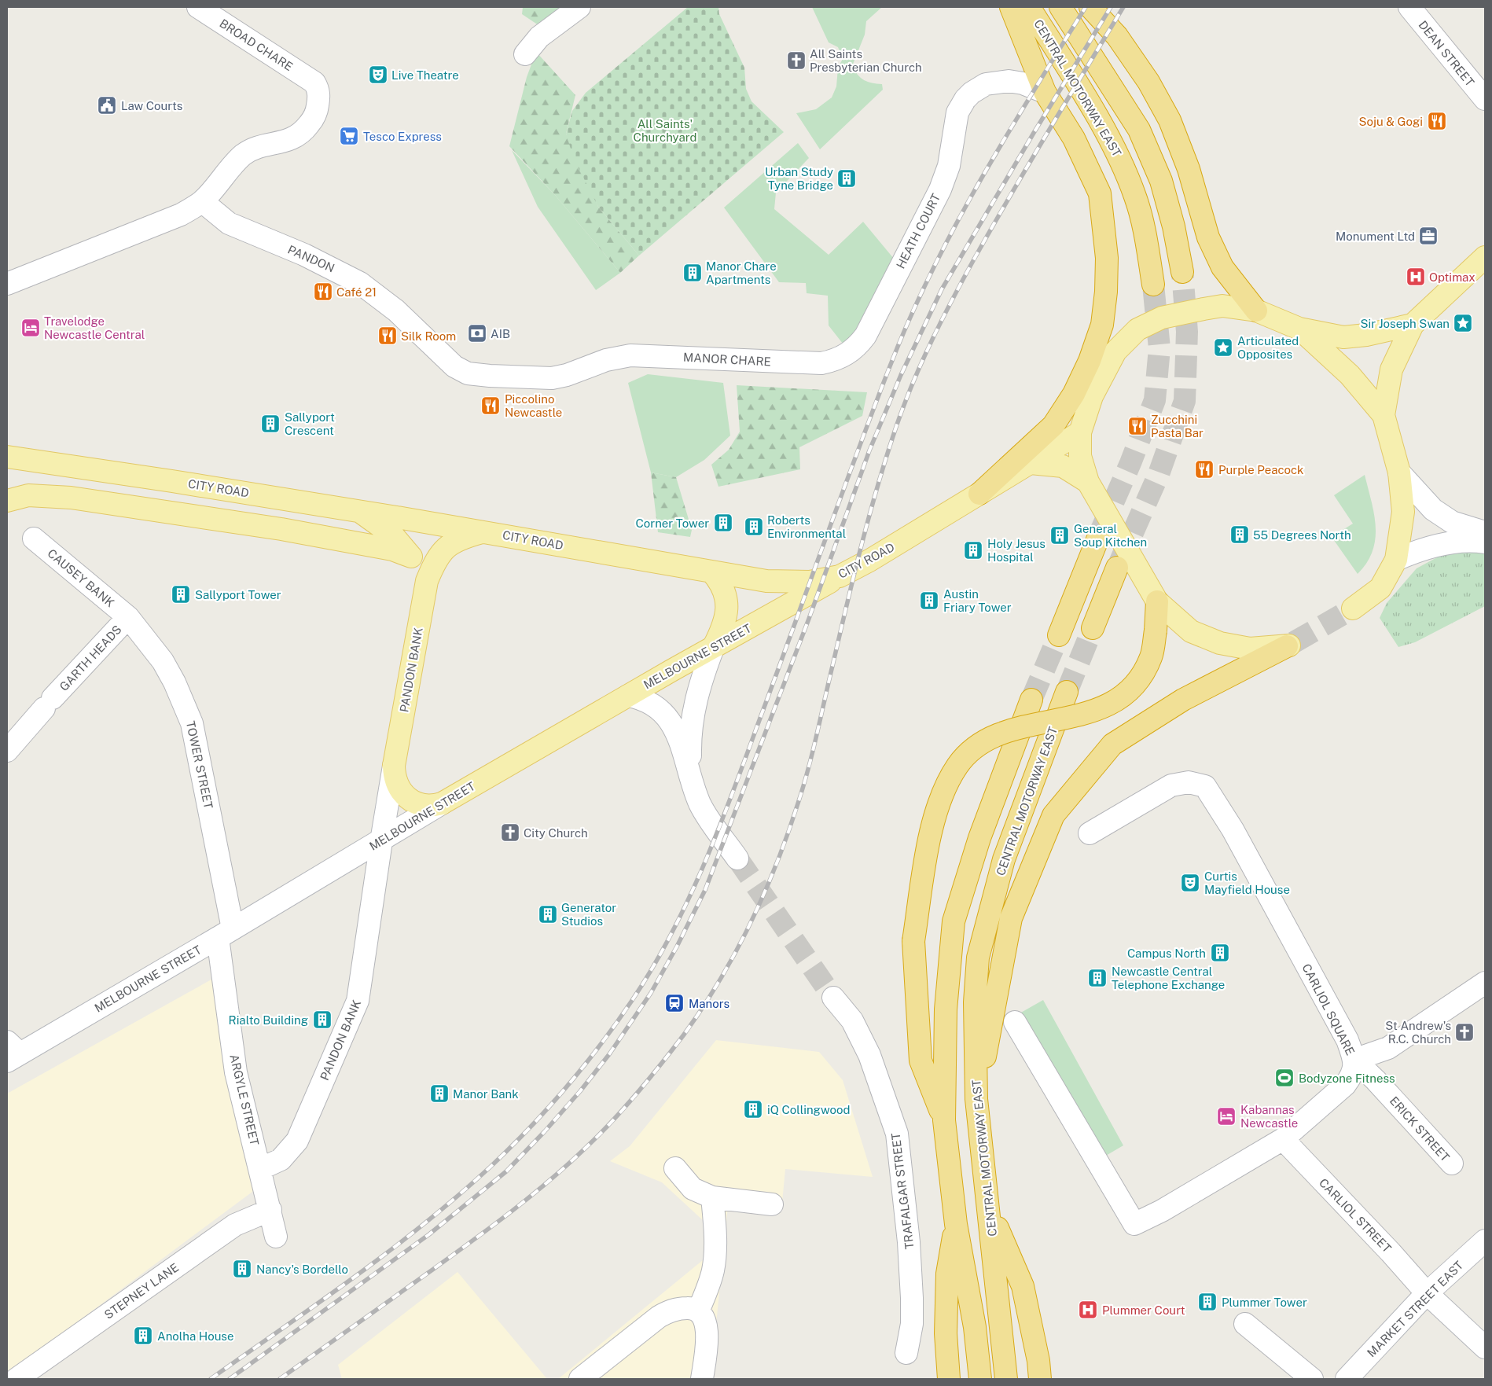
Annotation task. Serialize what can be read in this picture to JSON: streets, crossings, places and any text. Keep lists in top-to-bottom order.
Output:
{
  "streets": {
    "highway": ["CENTRAL MOTORWAY EAST"],
    "main road": ["CITY ROAD", "MELBOURNE STREET", "PANDON BANK"],
    "street": [
      "BROAD CHARE",
      "DEAN STREET",
      "HEATH COURT",
      "PANDON",
      "MANOR CHARE",
      "CAUSEY BANK",
      "GARTH HEADS",
      "TOWER STREET",
      "CARLIOL SQUARE",
      "ARGYLE STREET",
      "ERICK STREET",
      "TRAFALGAR STREET",
      "CARLIOL STREET",
      "STEPNEY LANE",
      "MARKET STREET EAST"
    ]
  },
  "crossings": [
    ["BROAD CHARE", "PANDON"],
    ["HEATH COURT", "MANOR CHARE"],
    ["PANDON", "MANOR CHARE"],
    ["CITY ROAD", "MELBOURNE STREET"],
    ["CITY ROAD", "PANDON BANK"],
    ["CAUSEY BANK", "GARTH HEADS"],
    ["CAUSEY BANK", "TOWER STREET"],
    ["MELBOURNE STREET", "PANDON BANK"],
    ["MELBOURNE STREET", "TOWER STREET"],
    ["MELBOURNE STREET", "ARGYLE STREET"],
    ["GARTH HEADS", "TOWER STREET"],
    ["PANDON BANK", "ARGYLE STREET"],
    ["TOWER STREET", "ARGYLE STREET"],
    ["CARLIOL SQUARE", "ERICK STREET"],
    ["CARLIOL SQUARE", "CARLIOL STREET"],
    ["ARGYLE STREET", "STEPNEY LANE"],
    ["CARLIOL STREET", "MARKET STREET EAST"]
  ],
  "parks": ["All Saints' Churchyard"],
  "places": {
    "church": ["All Saints Presbyterian Church", "City Church", "St Andrew's R.C. Church"],
    "theatre": ["Live Theatre", "Curtis Mayfield House"],
    "public building": ["Law Courts"],
    "restaurant": [
      "Soju & Gogi",
      "Café 21",
      "Silk Room",
      "Piccolino Newcastle",
      "Zucchini Pasta Bar",
      "Purple Peacock"
    ],
    "supermarket": ["Tesco Express"],
    "building": [
      "Urban Study Tyne Bridge",
      "Manor Chare Apartments",
      "Sallyport Crescent",
      "Corner Tower",
      "Roberts Environmental",
      "55 Degrees North",
      "General Soup Kitchen",
      "Holy Jesus Hospital",
      "Sallyport Tower",
      "Austin Friary Tower",
      "Generator Studios",
      "Campus North",
      "Newcastle Central Telephone Exchange",
      "Rialto Building",
      "Manor Bank",
      "iQ Collingwood",
      "Nancy's Bordello",
      "Plummer Tower",
      "Anolha House"
    ],
    "office": ["Monument Ltd"],
    "hospital": ["Optimax", "Plummer Court"],
    "place": ["Sir Joseph Swan", "Articulated Opposites"],
    "hotel": ["Travelodge Newcastle Central", "Kabannas Newcastle"],
    "bank": ["AIB"],
    "station": ["Manors"],
    "sports": ["Bodyzone Fitness"]
  }
}
